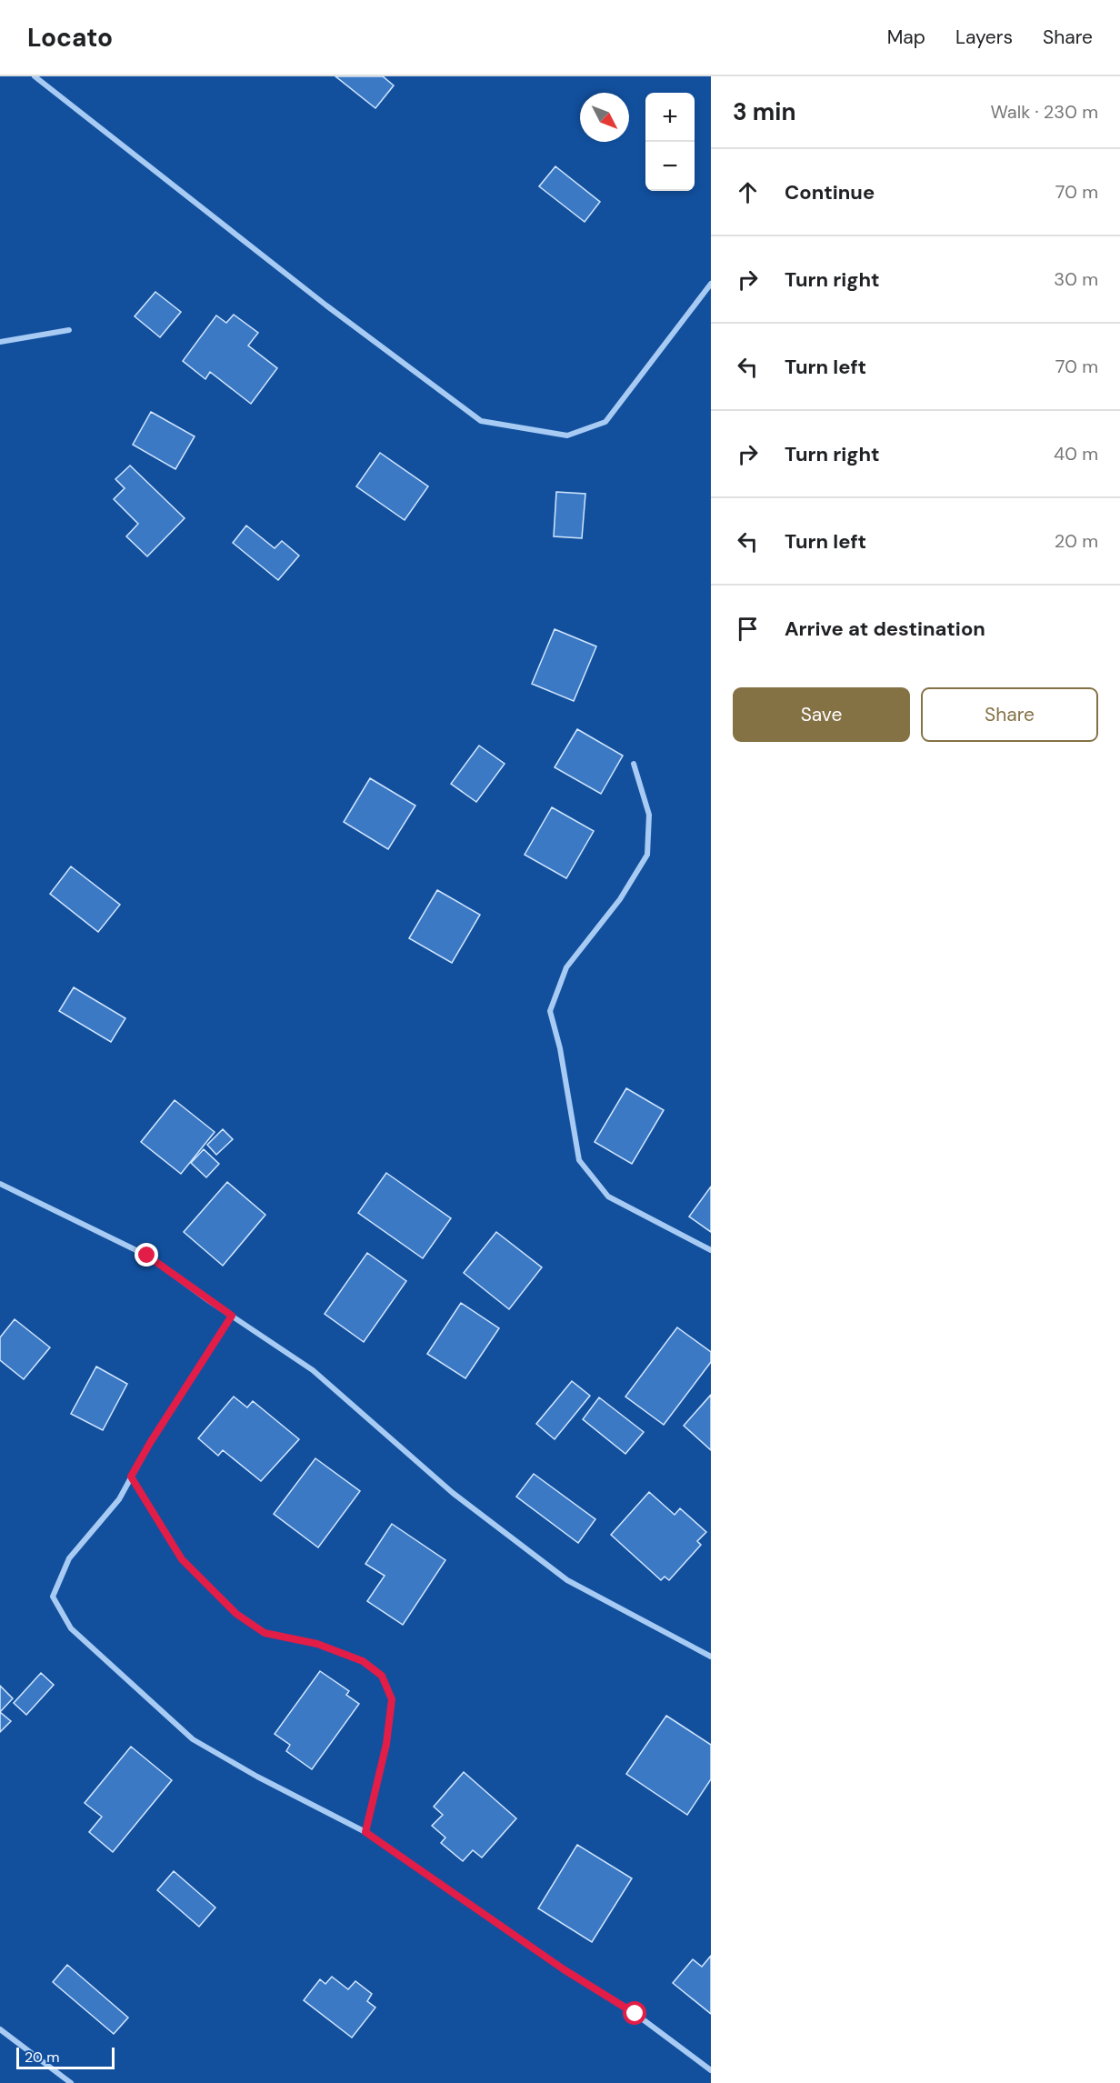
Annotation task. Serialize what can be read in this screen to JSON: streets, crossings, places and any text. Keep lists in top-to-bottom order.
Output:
{
  "scale_bar": "20 m",
  "north": "bottom right",
  "page": {
    "header": "Locato",
    "nav": ["Map", "Layers", "Share"],
    "heading": ["3 min", "Walk · 230 m"],
    "map_buttons": ["+", "−"],
    "list": [
      ["Continue", "70 m"],
      ["Turn right", "30 m"],
      ["Turn left", "70 m"],
      ["Turn right", "40 m"],
      ["Turn left", "20 m"],
      "Arrive at destination"
    ],
    "buttons": ["Save", "Share"],
    "scale": "20 m"
  }
}
